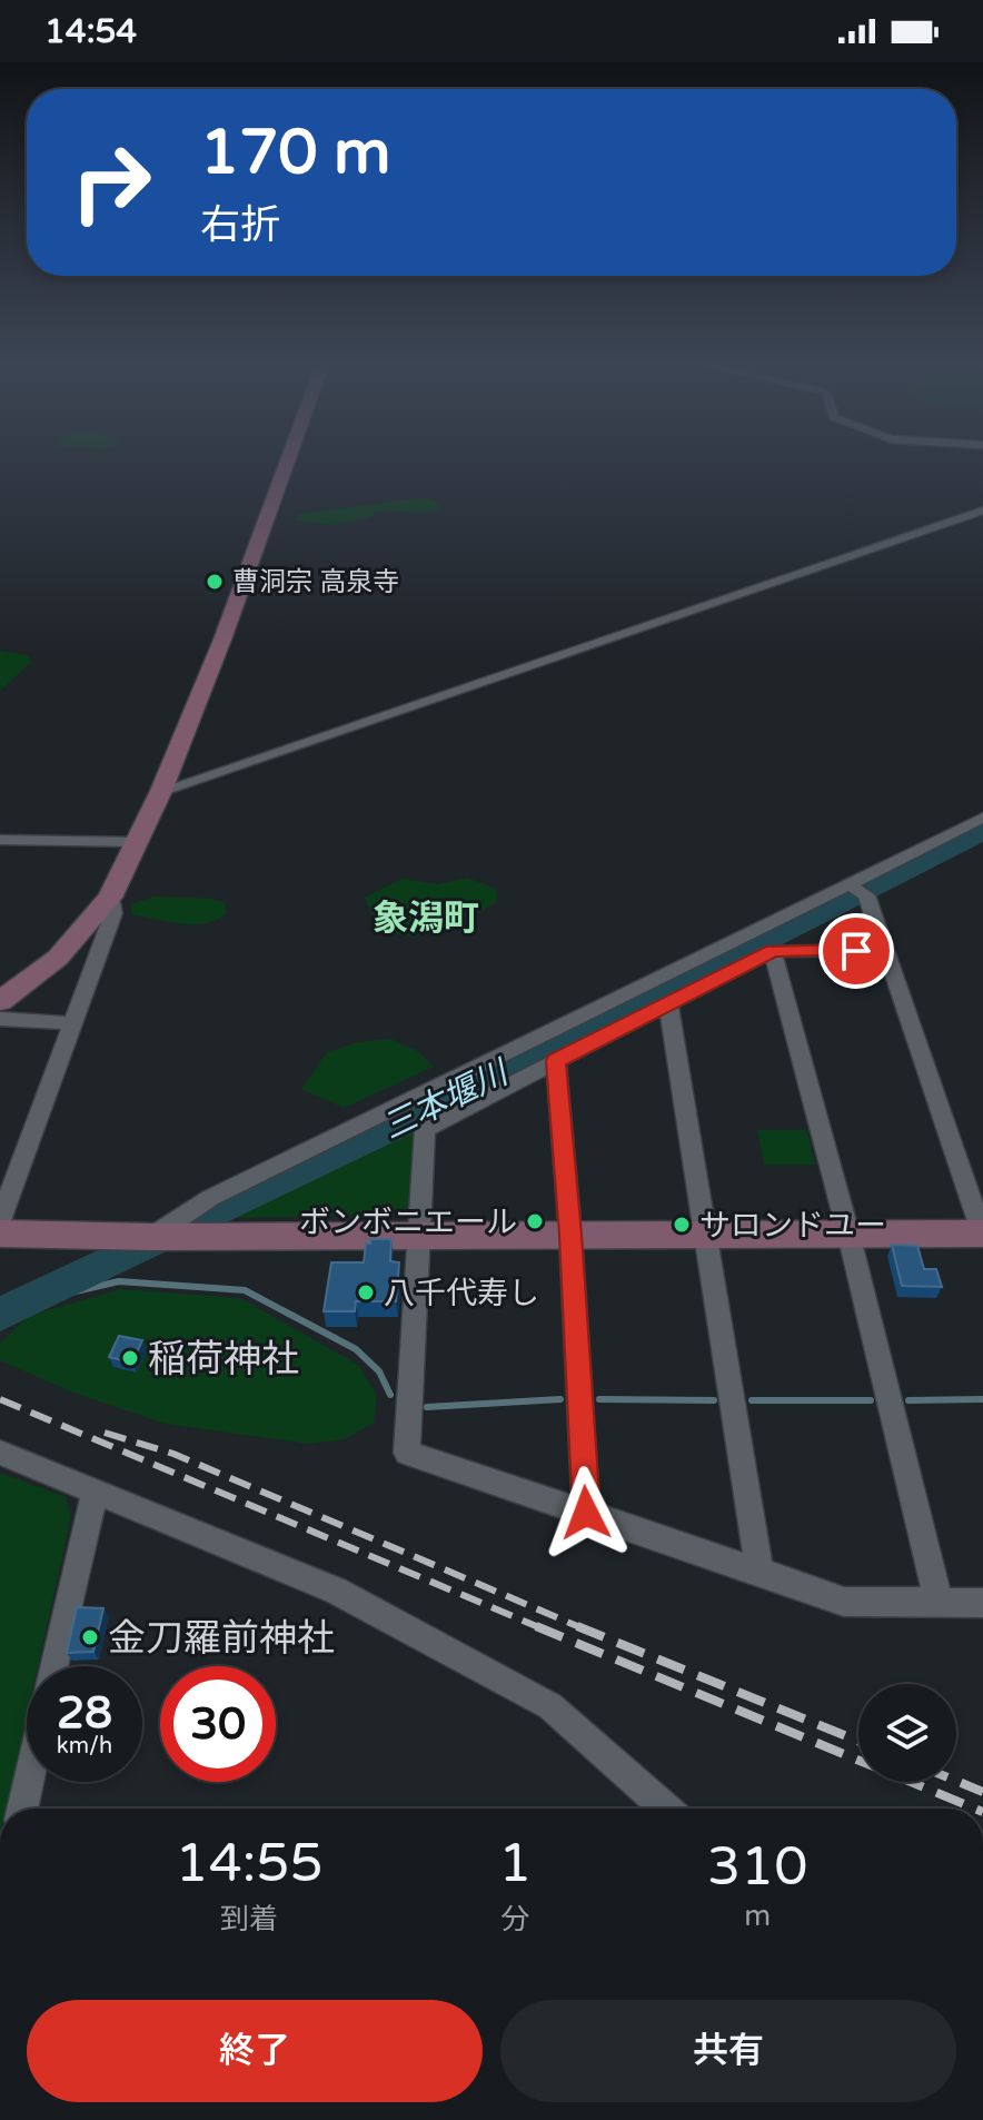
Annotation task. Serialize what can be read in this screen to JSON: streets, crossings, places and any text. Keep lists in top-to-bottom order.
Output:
{
  "districts": ["象潟町"],
  "water": ["三本堰川"],
  "places": [
    "曹洞宗 高泉寺",
    "ボンボニエール",
    "サロンドユー",
    "八千代寿し",
    "稲荷神社",
    "金刀羅前神社"
  ],
  "page": {
    "status": "14:54",
    "turn": ["170 m", "右折"],
    "speed": "28 km/h",
    "limit": "30",
    "eta": [
      "14:55",
      "到着",
      "1",
      "分",
      "310",
      "m"
    ],
    "buttons": ["終了", "共有"]
  }
}
